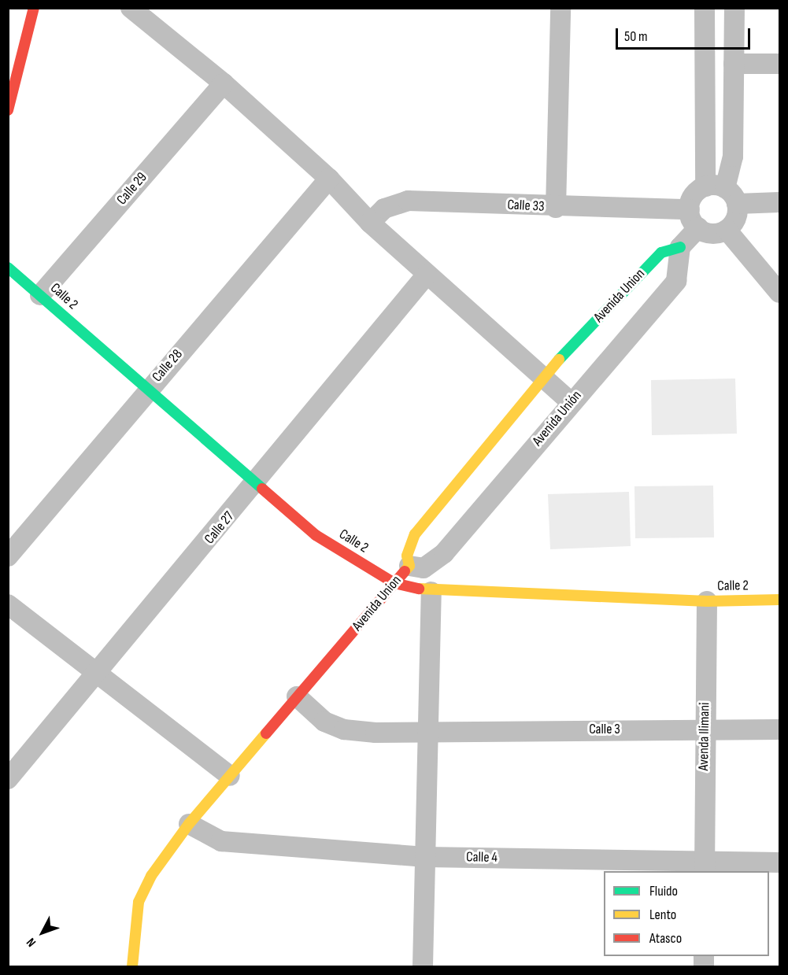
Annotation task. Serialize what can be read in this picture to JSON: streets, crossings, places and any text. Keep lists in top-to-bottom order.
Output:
{
  "streets": {
    "street": [
      "Calle 29",
      "Calle 33",
      "Avenida Union",
      "Calle 2",
      "Calle 28",
      "Avenida Unión",
      "Calle 27",
      "Calle 3",
      "Avenda Ilimani",
      "Calle 4"
    ]
  },
  "crossings": [
    ["Calle 29", "Calle 2"],
    ["Avenida Union", "Calle 2"],
    ["Avenida Union", "Avenida Unión"],
    ["Avenida Union", "Calle 3"],
    ["Avenida Union", "Calle 4"],
    ["Calle 2", "Calle 28"],
    ["Calle 2", "Calle 27"],
    ["Calle 2", "Avenda Ilimani"],
    ["Calle 3", "Avenda Ilimani"],
    ["Avenda Ilimani", "Calle 4"]
  ],
  "legend": ["Fluido", "Lento", "Atasco"],
  "scale_bar": "50 m",
  "north": "bottom left"
}
